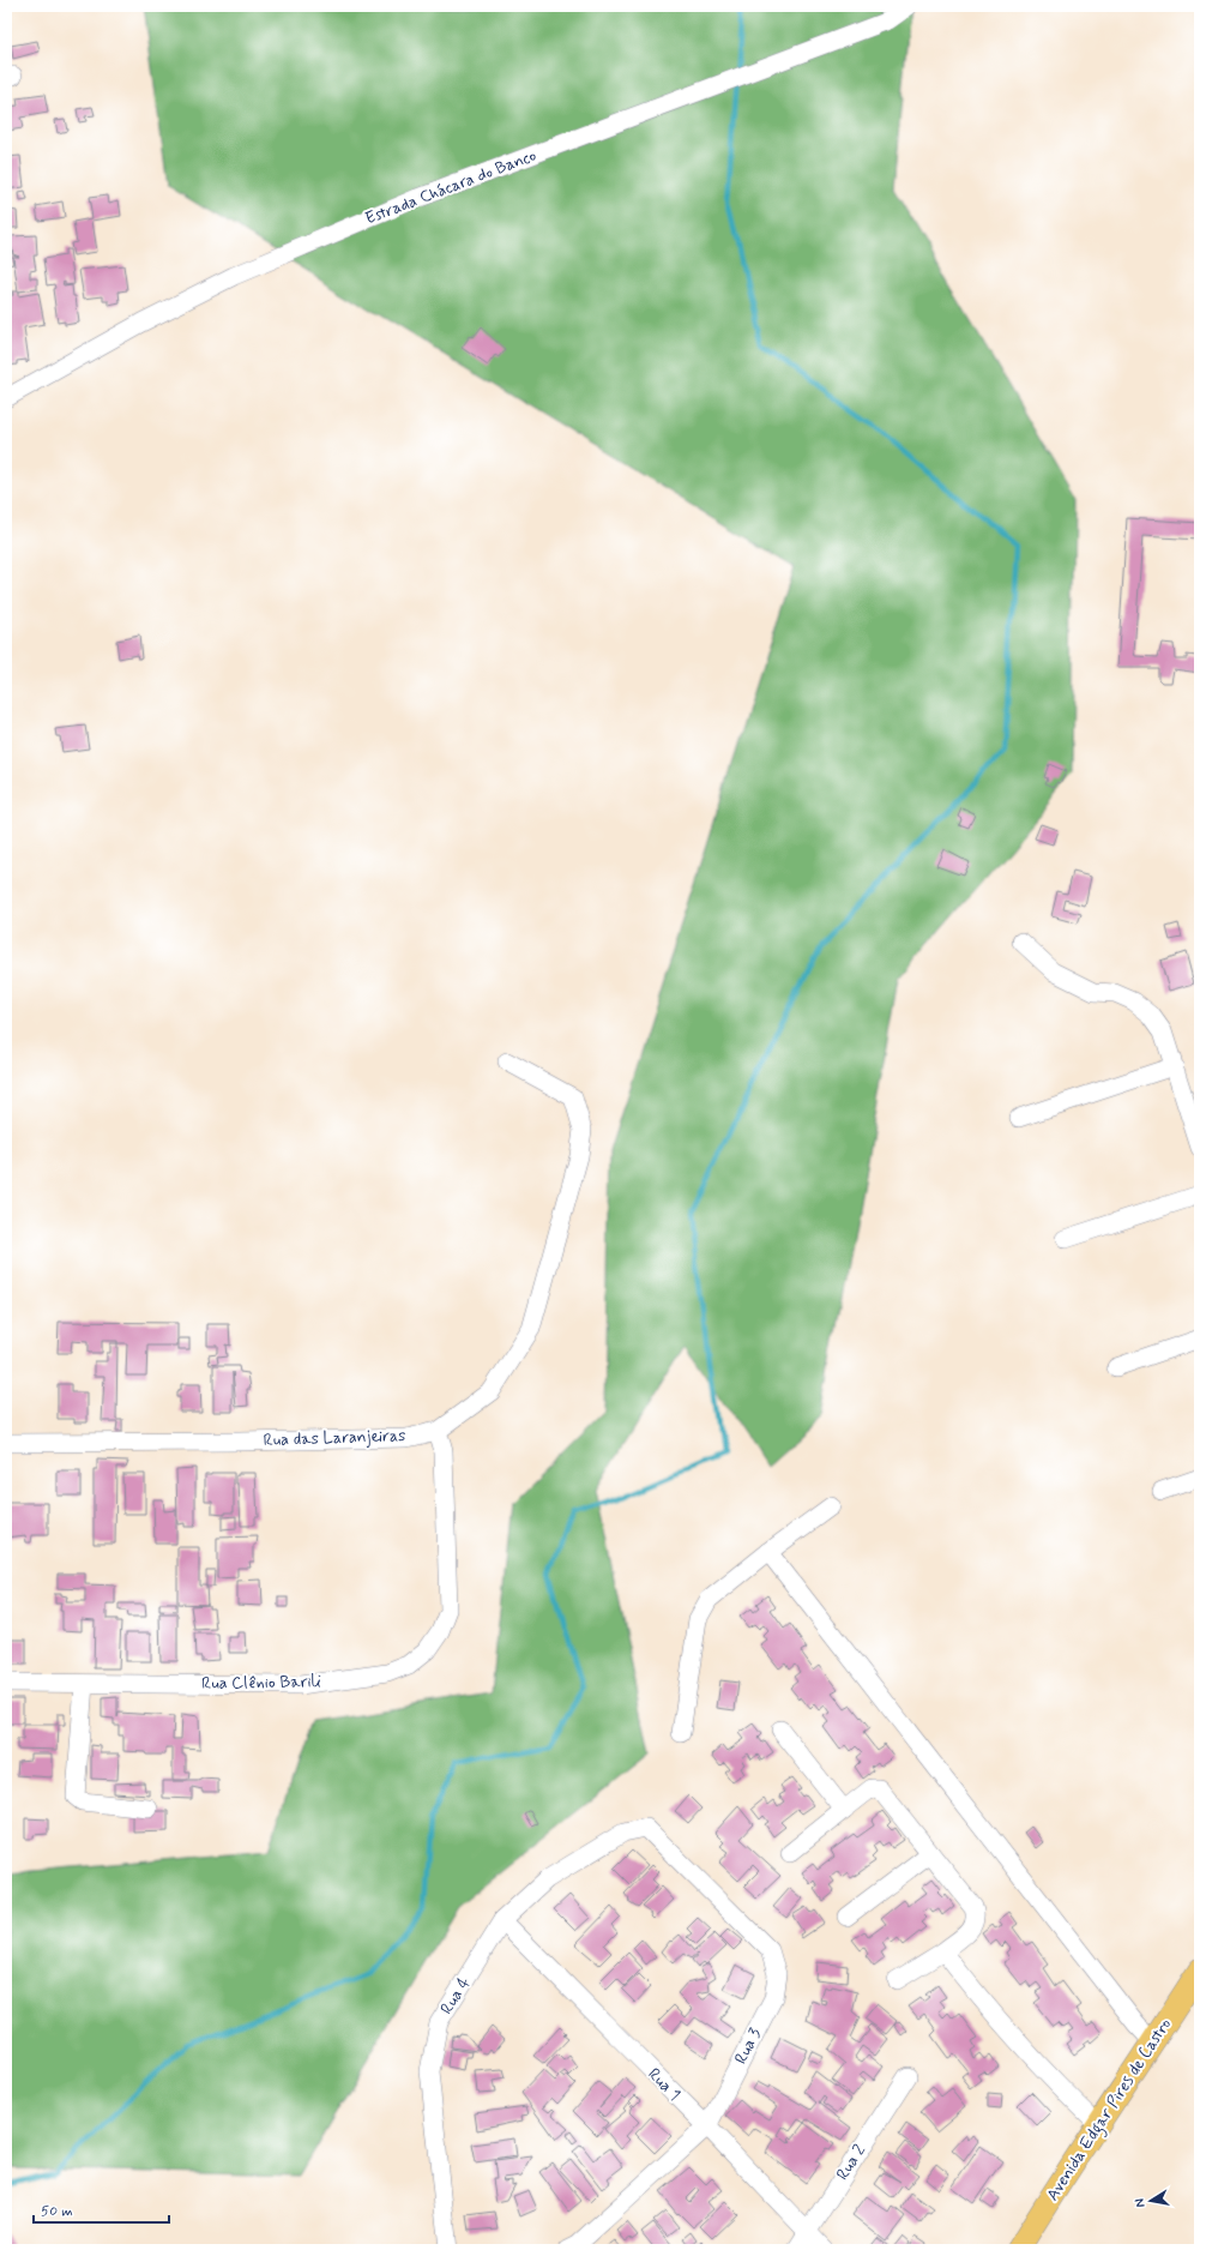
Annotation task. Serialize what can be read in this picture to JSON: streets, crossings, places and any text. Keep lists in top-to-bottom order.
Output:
{
  "streets": {
    "main road": ["Avenida Edgar Pires de Castro"],
    "street": [
      "Estrada Chácara do Banco",
      "Rua das Laranjeiras",
      "Rua Clênio Barili",
      "Rua 4",
      "Rua 3",
      "Rua 1",
      "Rua 2"
    ]
  },
  "crossings": [
    ["Rua das Laranjeiras", "Rua Clênio Barili"],
    ["Rua 4", "Rua 3"],
    ["Rua 4", "Rua 1"],
    ["Rua 3", "Rua 1"],
    ["Rua 1", "Rua 2"]
  ],
  "scale_bar": "50 m",
  "north": "left"
}
